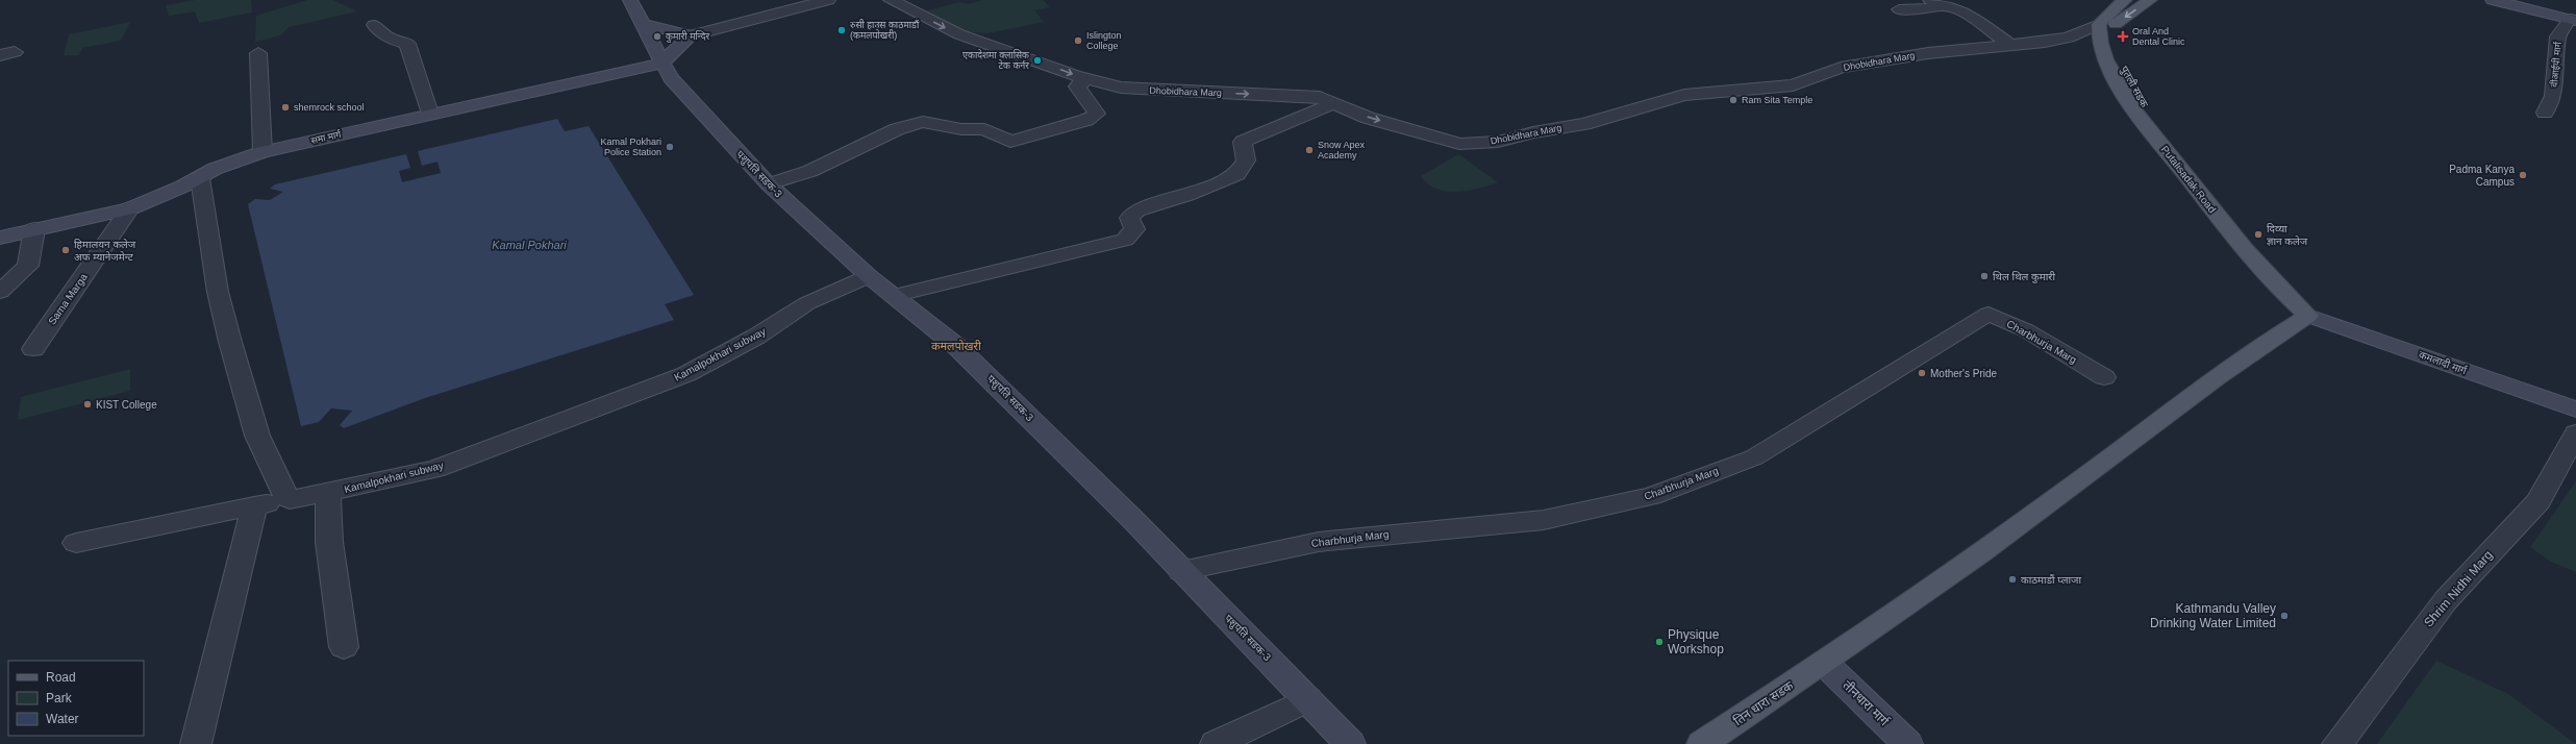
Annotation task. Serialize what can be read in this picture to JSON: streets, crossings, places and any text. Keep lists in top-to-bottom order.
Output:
{
  "streets": {
    "main road": [
      "समा मार्ग",
      "पशुपति सडक-3",
      "Putalisadak Road",
      "कमलादी मार्ग",
      "तिन धारा सडक",
      "तीनधारा मार्ग"
    ],
    "street": [
      "Dhobidhara Marg",
      "वीआईपी मार्ग",
      "Sama Marga",
      "Charbhurja Marg",
      "Kamalpokhari subway",
      "Shrim Nidhi Marg"
    ]
  },
  "crossings": [
    ["Dhobidhara Marg", "Putalisadak Road"],
    ["समा मार्ग", "पशुपति सडक-3"],
    ["समा मार्ग", "Sama Marga"],
    ["पशुपति सडक-3", "Charbhurja Marg"],
    ["पशुपति सडक-3", "Kamalpokhari subway"],
    ["Putalisadak Road", "कमलादी मार्ग"],
    ["Putalisadak Road", "तिन धारा सडक"],
    ["कमलादी मार्ग", "तिन धारा सडक"],
    ["तिन धारा सडक", "तीनधारा मार्ग"]
  ],
  "one_way": ["Dhobidhara Marg"],
  "districts": ["कमलपोखरी"],
  "water": ["Kamal Pokhari"],
  "places": {
    "other": [
      "रुसी हाउस काठमाडौं (कमलपोखरी)",
      "कुमारी मन्दिर",
      "Islington College",
      "एकादेशमा क्लासिक टेक कर्नर",
      "Ram Sita Temple",
      "shemrock school",
      "Kamal Pokhari Police Station",
      "Snow Apex Academy",
      "Padma Kanya Campus",
      "दिव्या ज्ञान कलेज",
      "हिमालयन कलेज अफ म्यानेजमेन्ट",
      "थिल थिल कुमारी",
      "Mother's Pride",
      "KIST College",
      "काठमाडौं प्लाजा",
      "Kathmandu Valley Drinking Water Limited",
      "Physique Workshop"
    ],
    "health": ["Oral And Dental Clinic"]
  },
  "legend": ["Road", "Park", "Water"]
}
